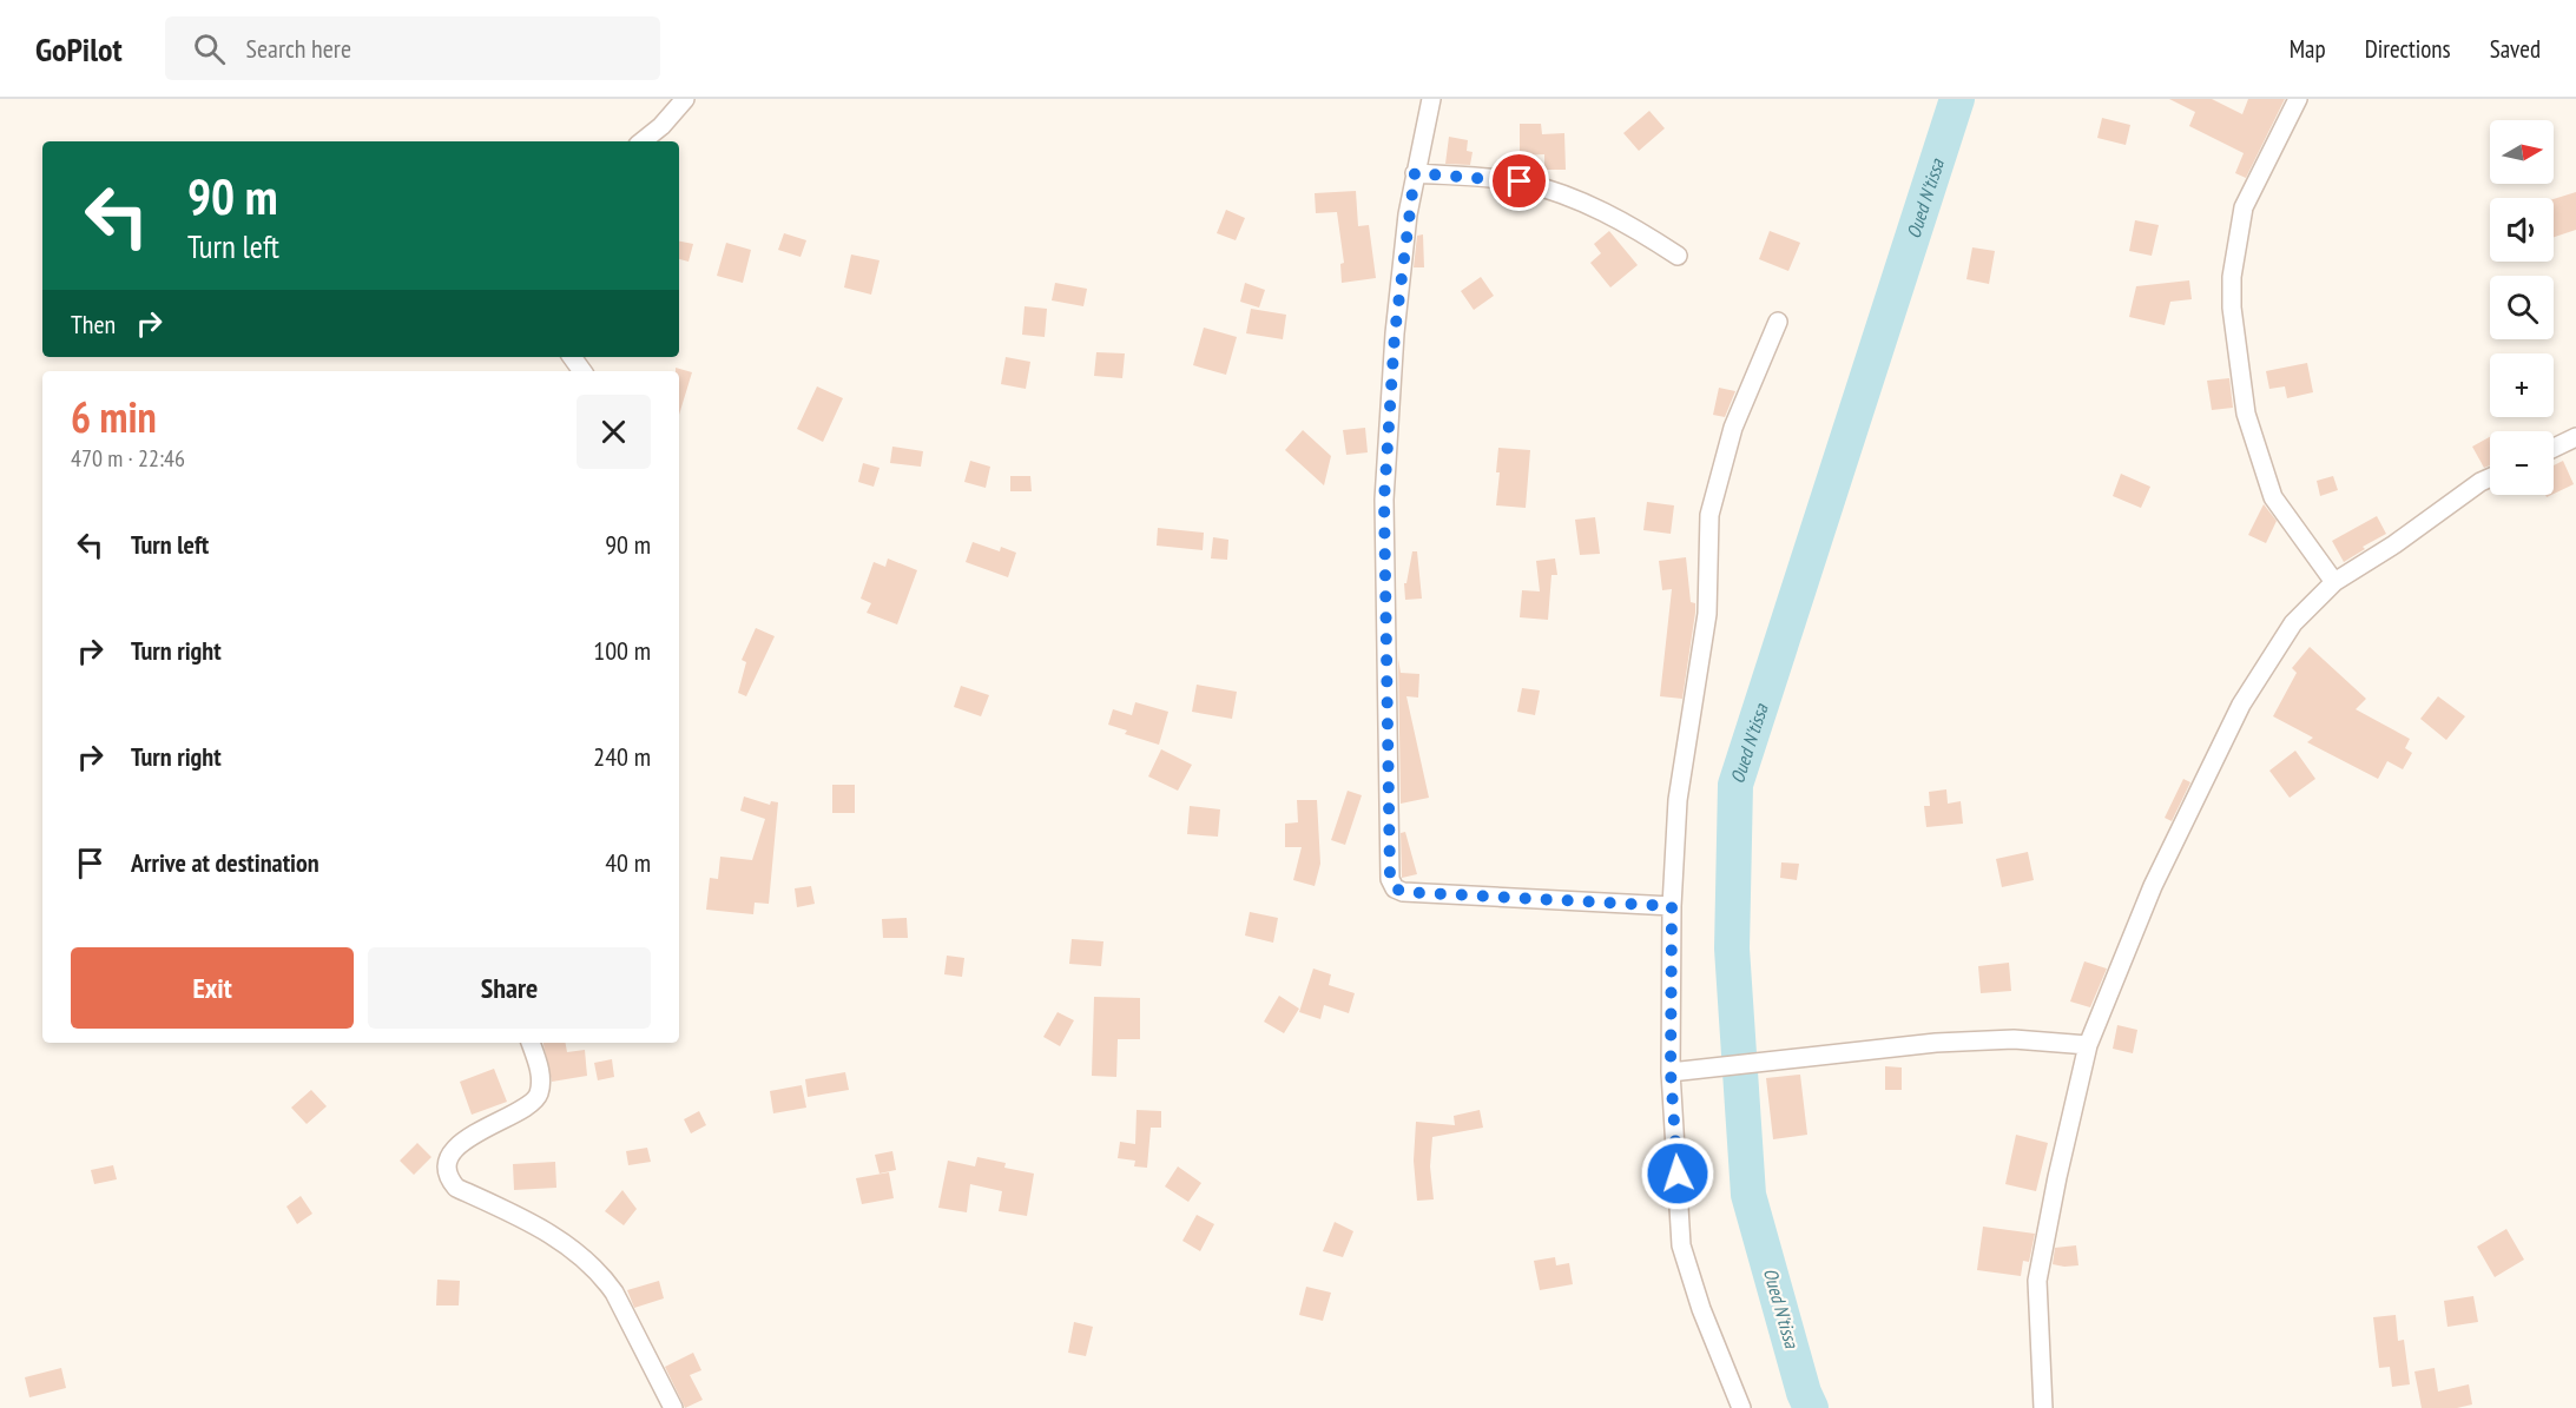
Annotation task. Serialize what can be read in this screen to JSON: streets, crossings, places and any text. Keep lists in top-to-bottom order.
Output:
{
  "water": ["Oued N'tissa"],
  "north": "right",
  "page": {
    "header": "GoPilot",
    "search": "Search here",
    "nav": ["Map", "Directions", "Saved"],
    "map_buttons": ["+", "−"],
    "turn": ["90 m", "Turn left"],
    "then": "Then",
    "heading": ["6 min", "470 m · 22:46"],
    "list": [
      {
        "name": "Turn left",
        "value": "90 m"
      },
      {
        "name": "Turn right",
        "value": "100 m"
      },
      {
        "name": "Turn right",
        "value": "240 m"
      },
      {
        "name": "Arrive at destination",
        "value": "40 m"
      }
    ],
    "buttons": ["Exit", "Share"]
  }
}
